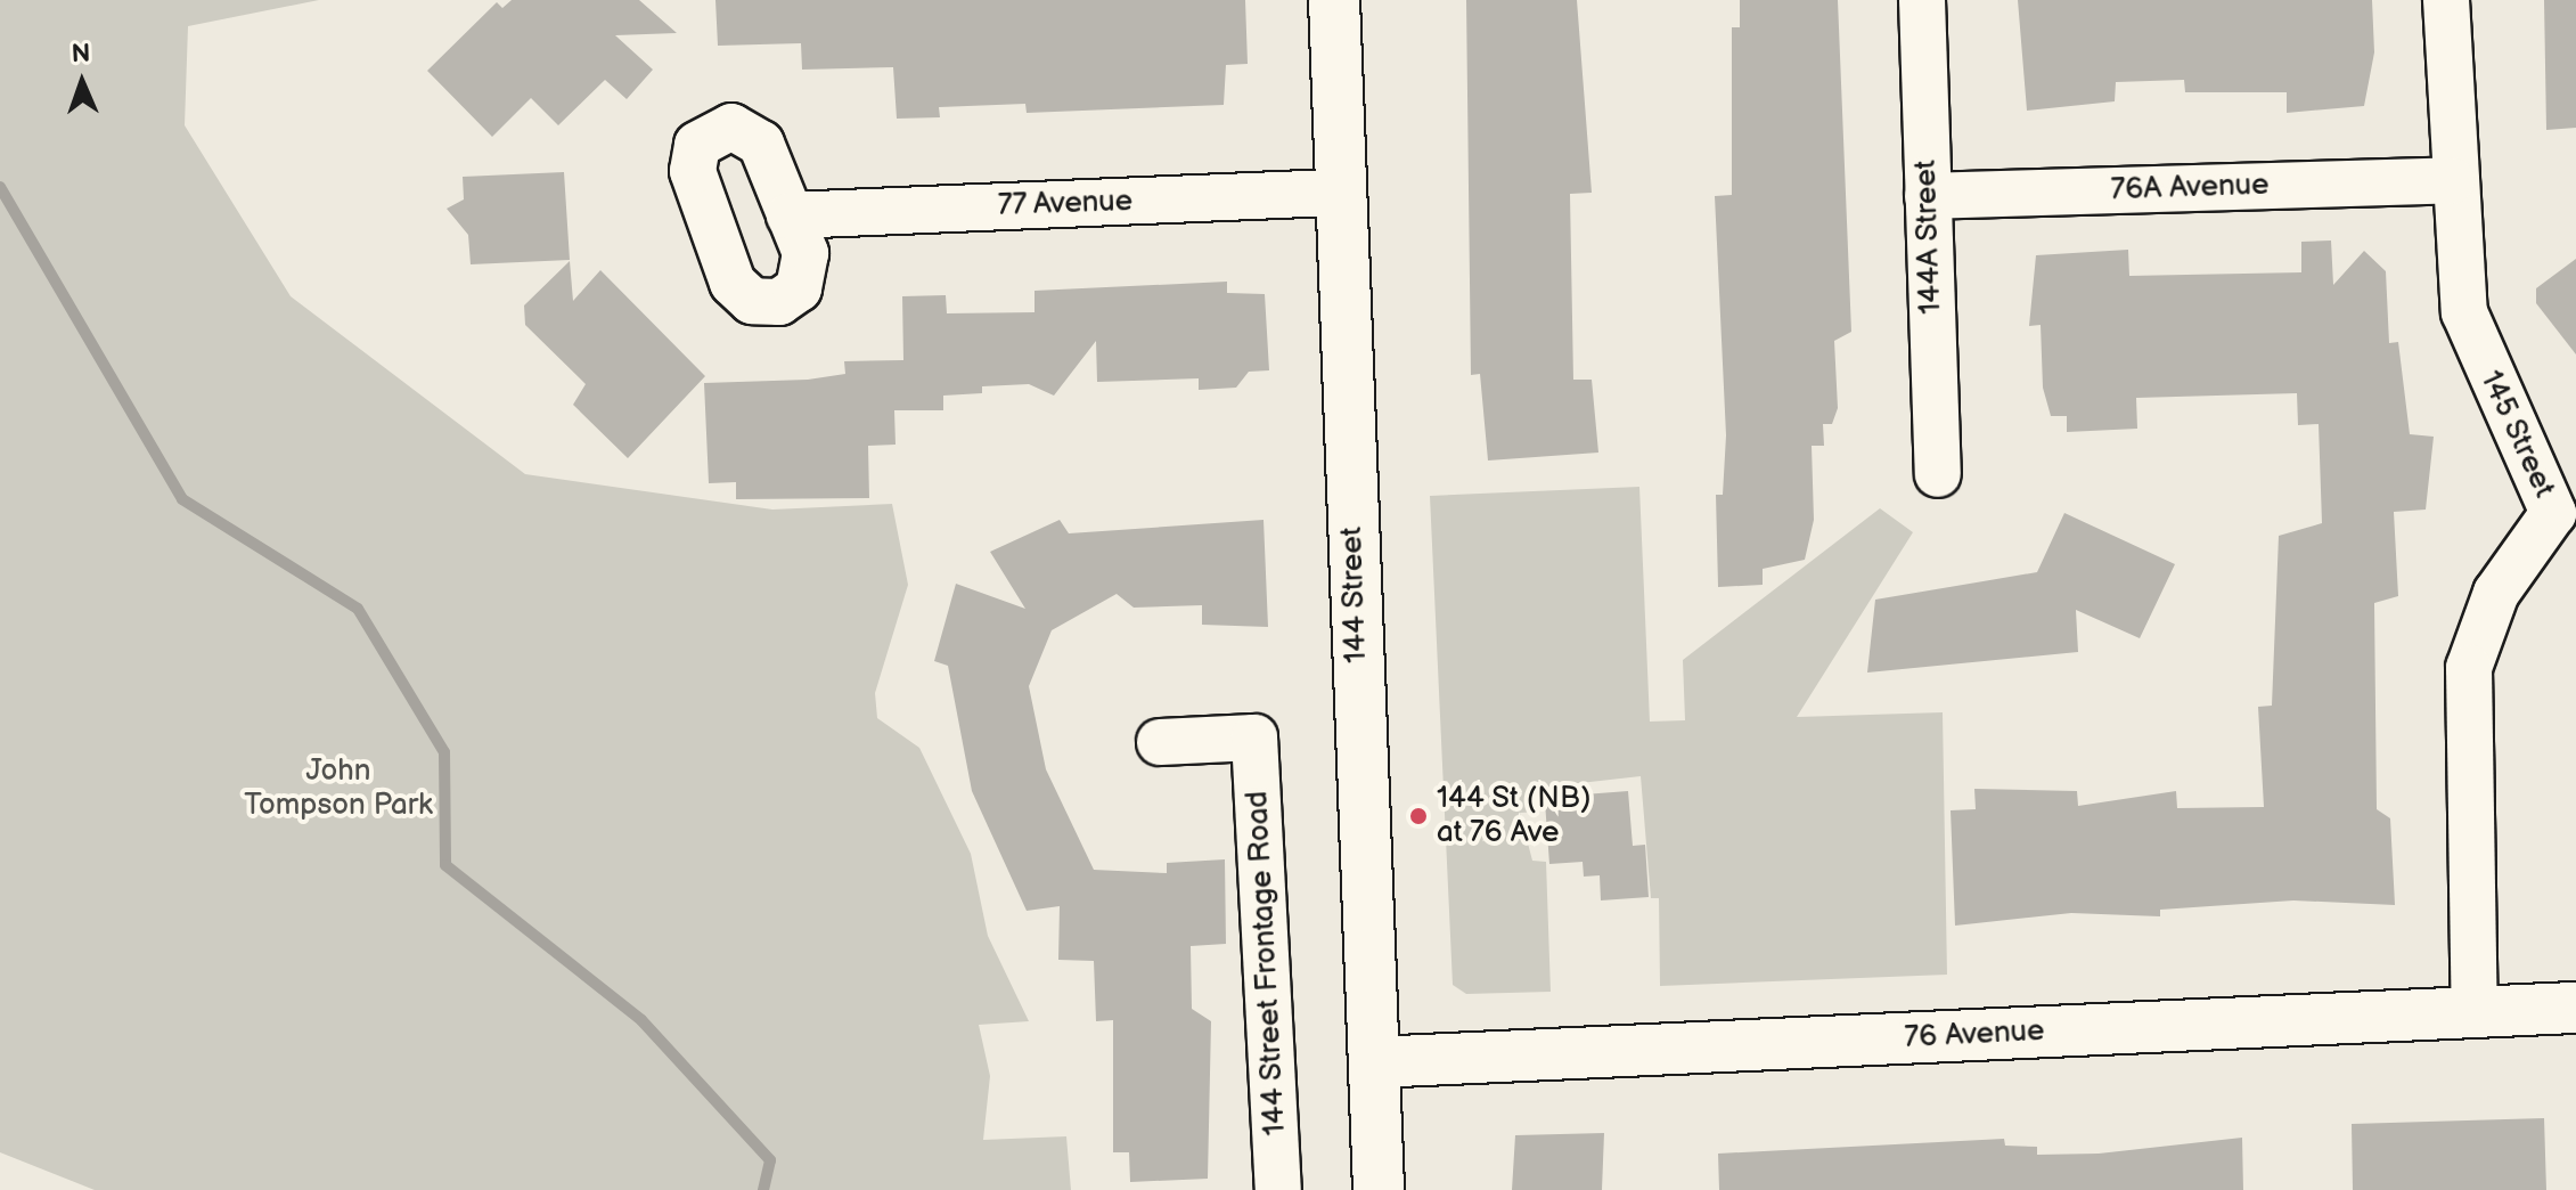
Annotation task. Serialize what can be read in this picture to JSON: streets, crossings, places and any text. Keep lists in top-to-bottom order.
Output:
{
  "streets": {
    "street": [
      "76A Avenue",
      "77 Avenue",
      "144A Street",
      "145 Street",
      "144 Street",
      "144 Street Frontage Road",
      "76 Avenue"
    ]
  },
  "crossings": [
    ["76A Avenue", "144A Street"],
    ["76A Avenue", "145 Street"],
    ["77 Avenue", "144 Street"],
    ["145 Street", "76 Avenue"],
    ["144 Street", "76 Avenue"]
  ],
  "parks": ["John Tompson Park"],
  "places": ["144 St (NB) at 76 Ave"],
  "north": "top"
}
